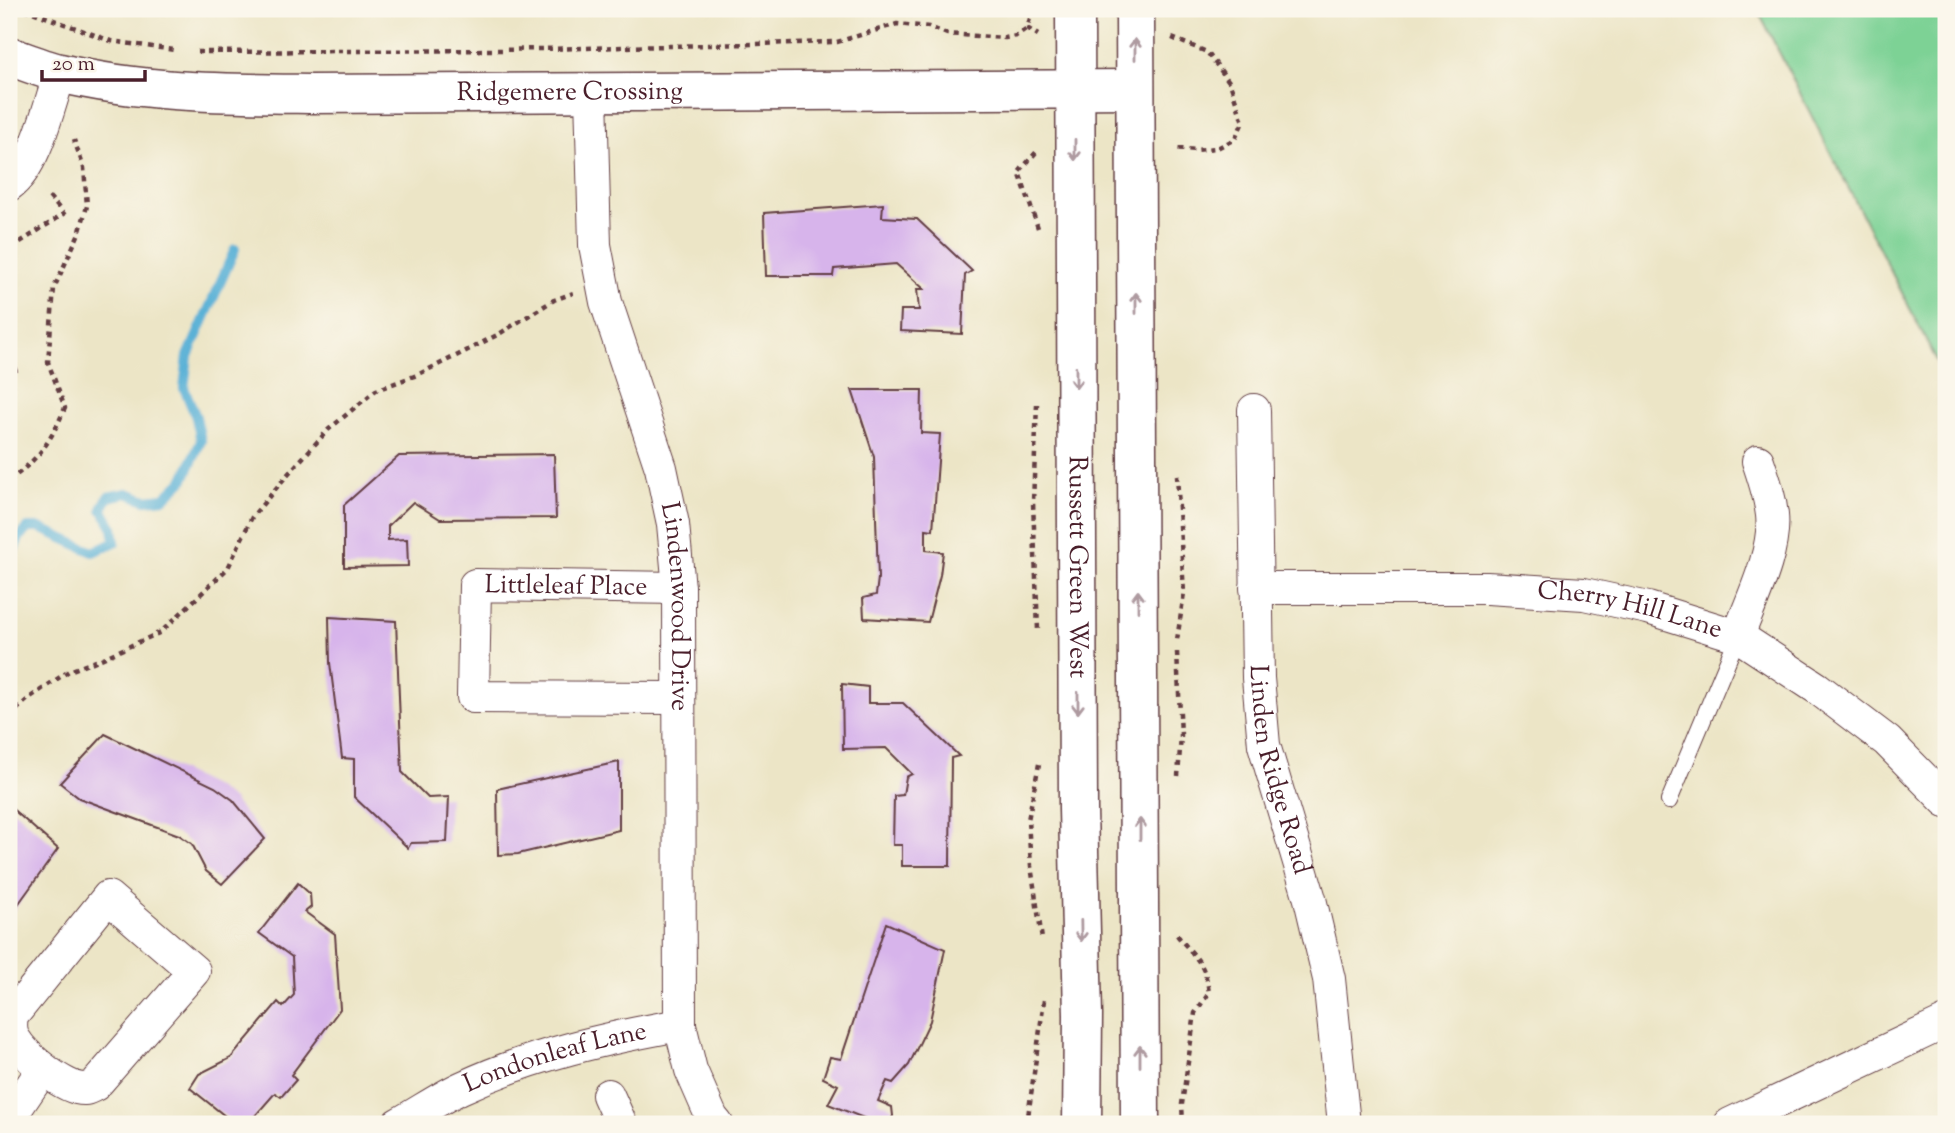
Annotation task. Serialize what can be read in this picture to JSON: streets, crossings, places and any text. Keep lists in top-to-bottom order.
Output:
{
  "streets": {
    "street": [
      "Ridgemere Crossing",
      "Russett Green West",
      "Littleleaf Place",
      "Lindenwood Drive",
      "Cherry Hill Lane",
      "Linden Ridge Road",
      "Londonleaf Lane"
    ]
  },
  "crossings": [
    ["Ridgemere Crossing", "Russett Green West"],
    ["Ridgemere Crossing", "Lindenwood Drive"],
    ["Littleleaf Place", "Lindenwood Drive"],
    ["Lindenwood Drive", "Londonleaf Lane"],
    ["Cherry Hill Lane", "Linden Ridge Road"]
  ],
  "scale_bar": "20 m"
}
